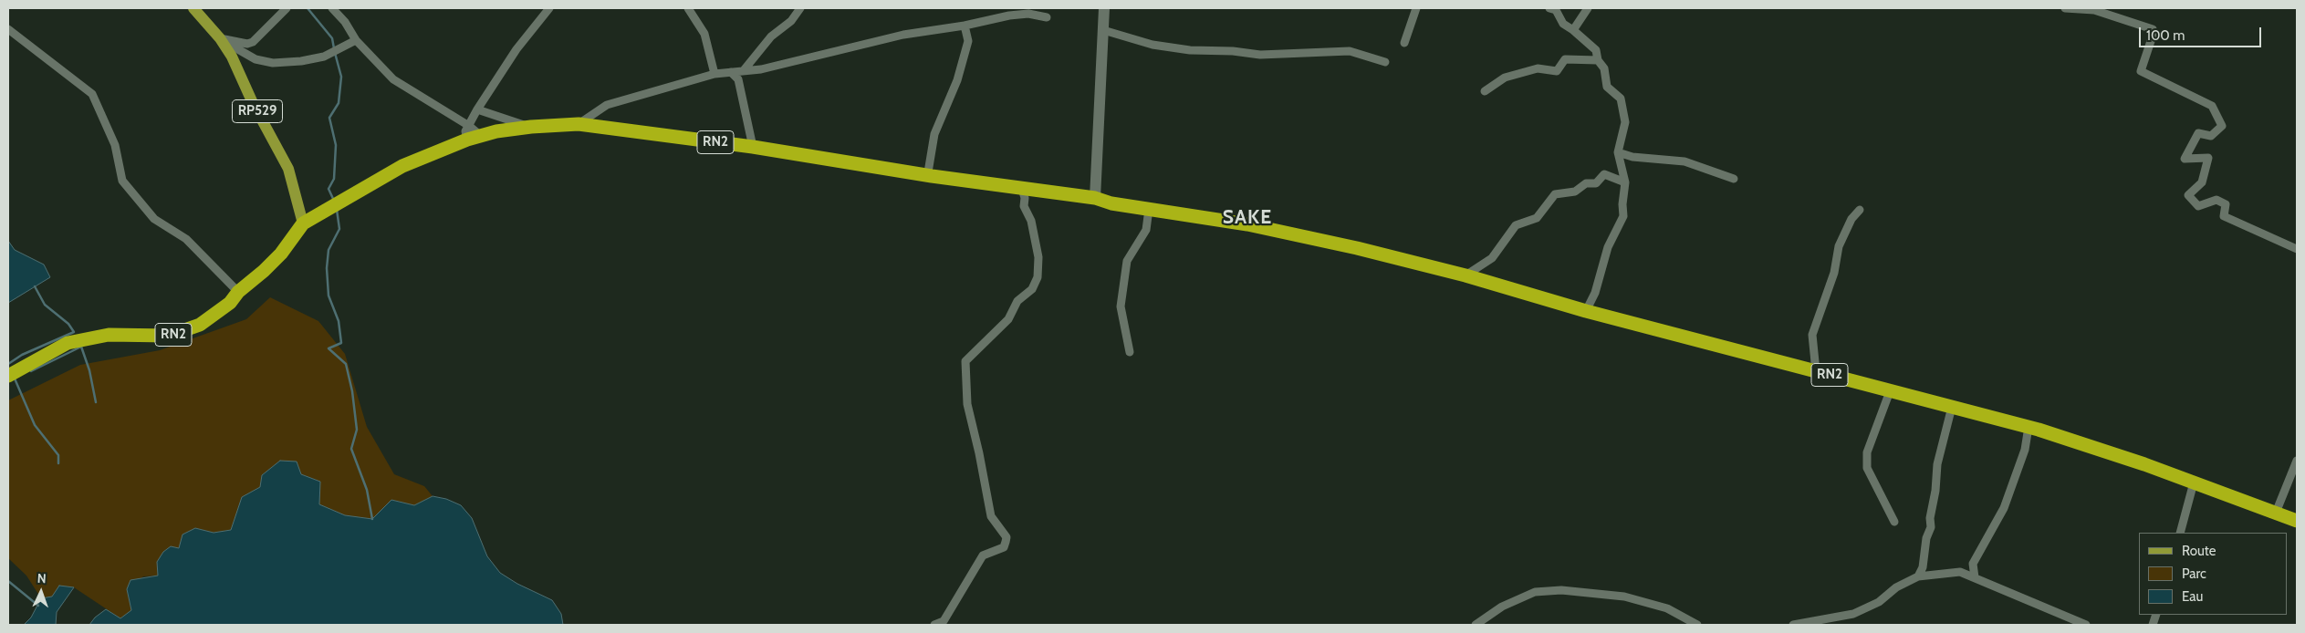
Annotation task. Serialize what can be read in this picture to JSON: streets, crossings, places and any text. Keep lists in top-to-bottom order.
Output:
{
  "streets": {
    "highway": ["RN2"],
    "main road": ["RP529"]
  },
  "crossings": [
    ["RP529", "RN2"]
  ],
  "districts": ["SAKE"],
  "legend": ["Route", "Parc", "Eau"],
  "scale_bar": "100 m",
  "north": "top"
}
